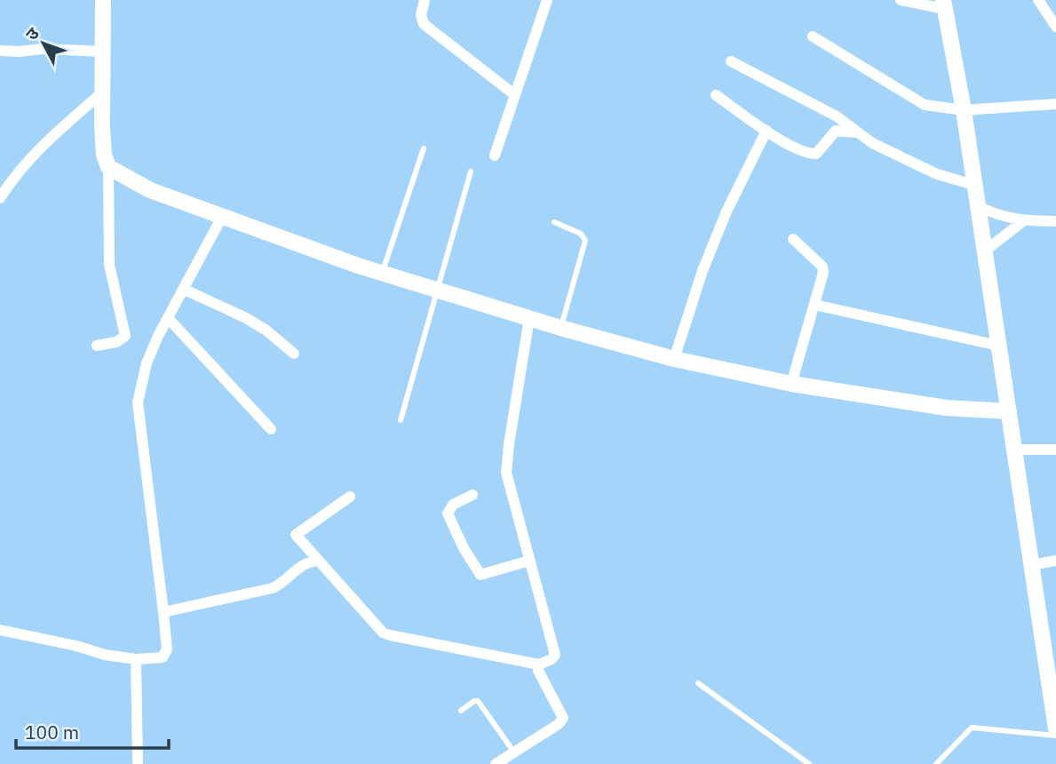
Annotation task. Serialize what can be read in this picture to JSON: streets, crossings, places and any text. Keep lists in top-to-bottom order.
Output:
{
  "scale_bar": "100 m",
  "north": "top left"
}
